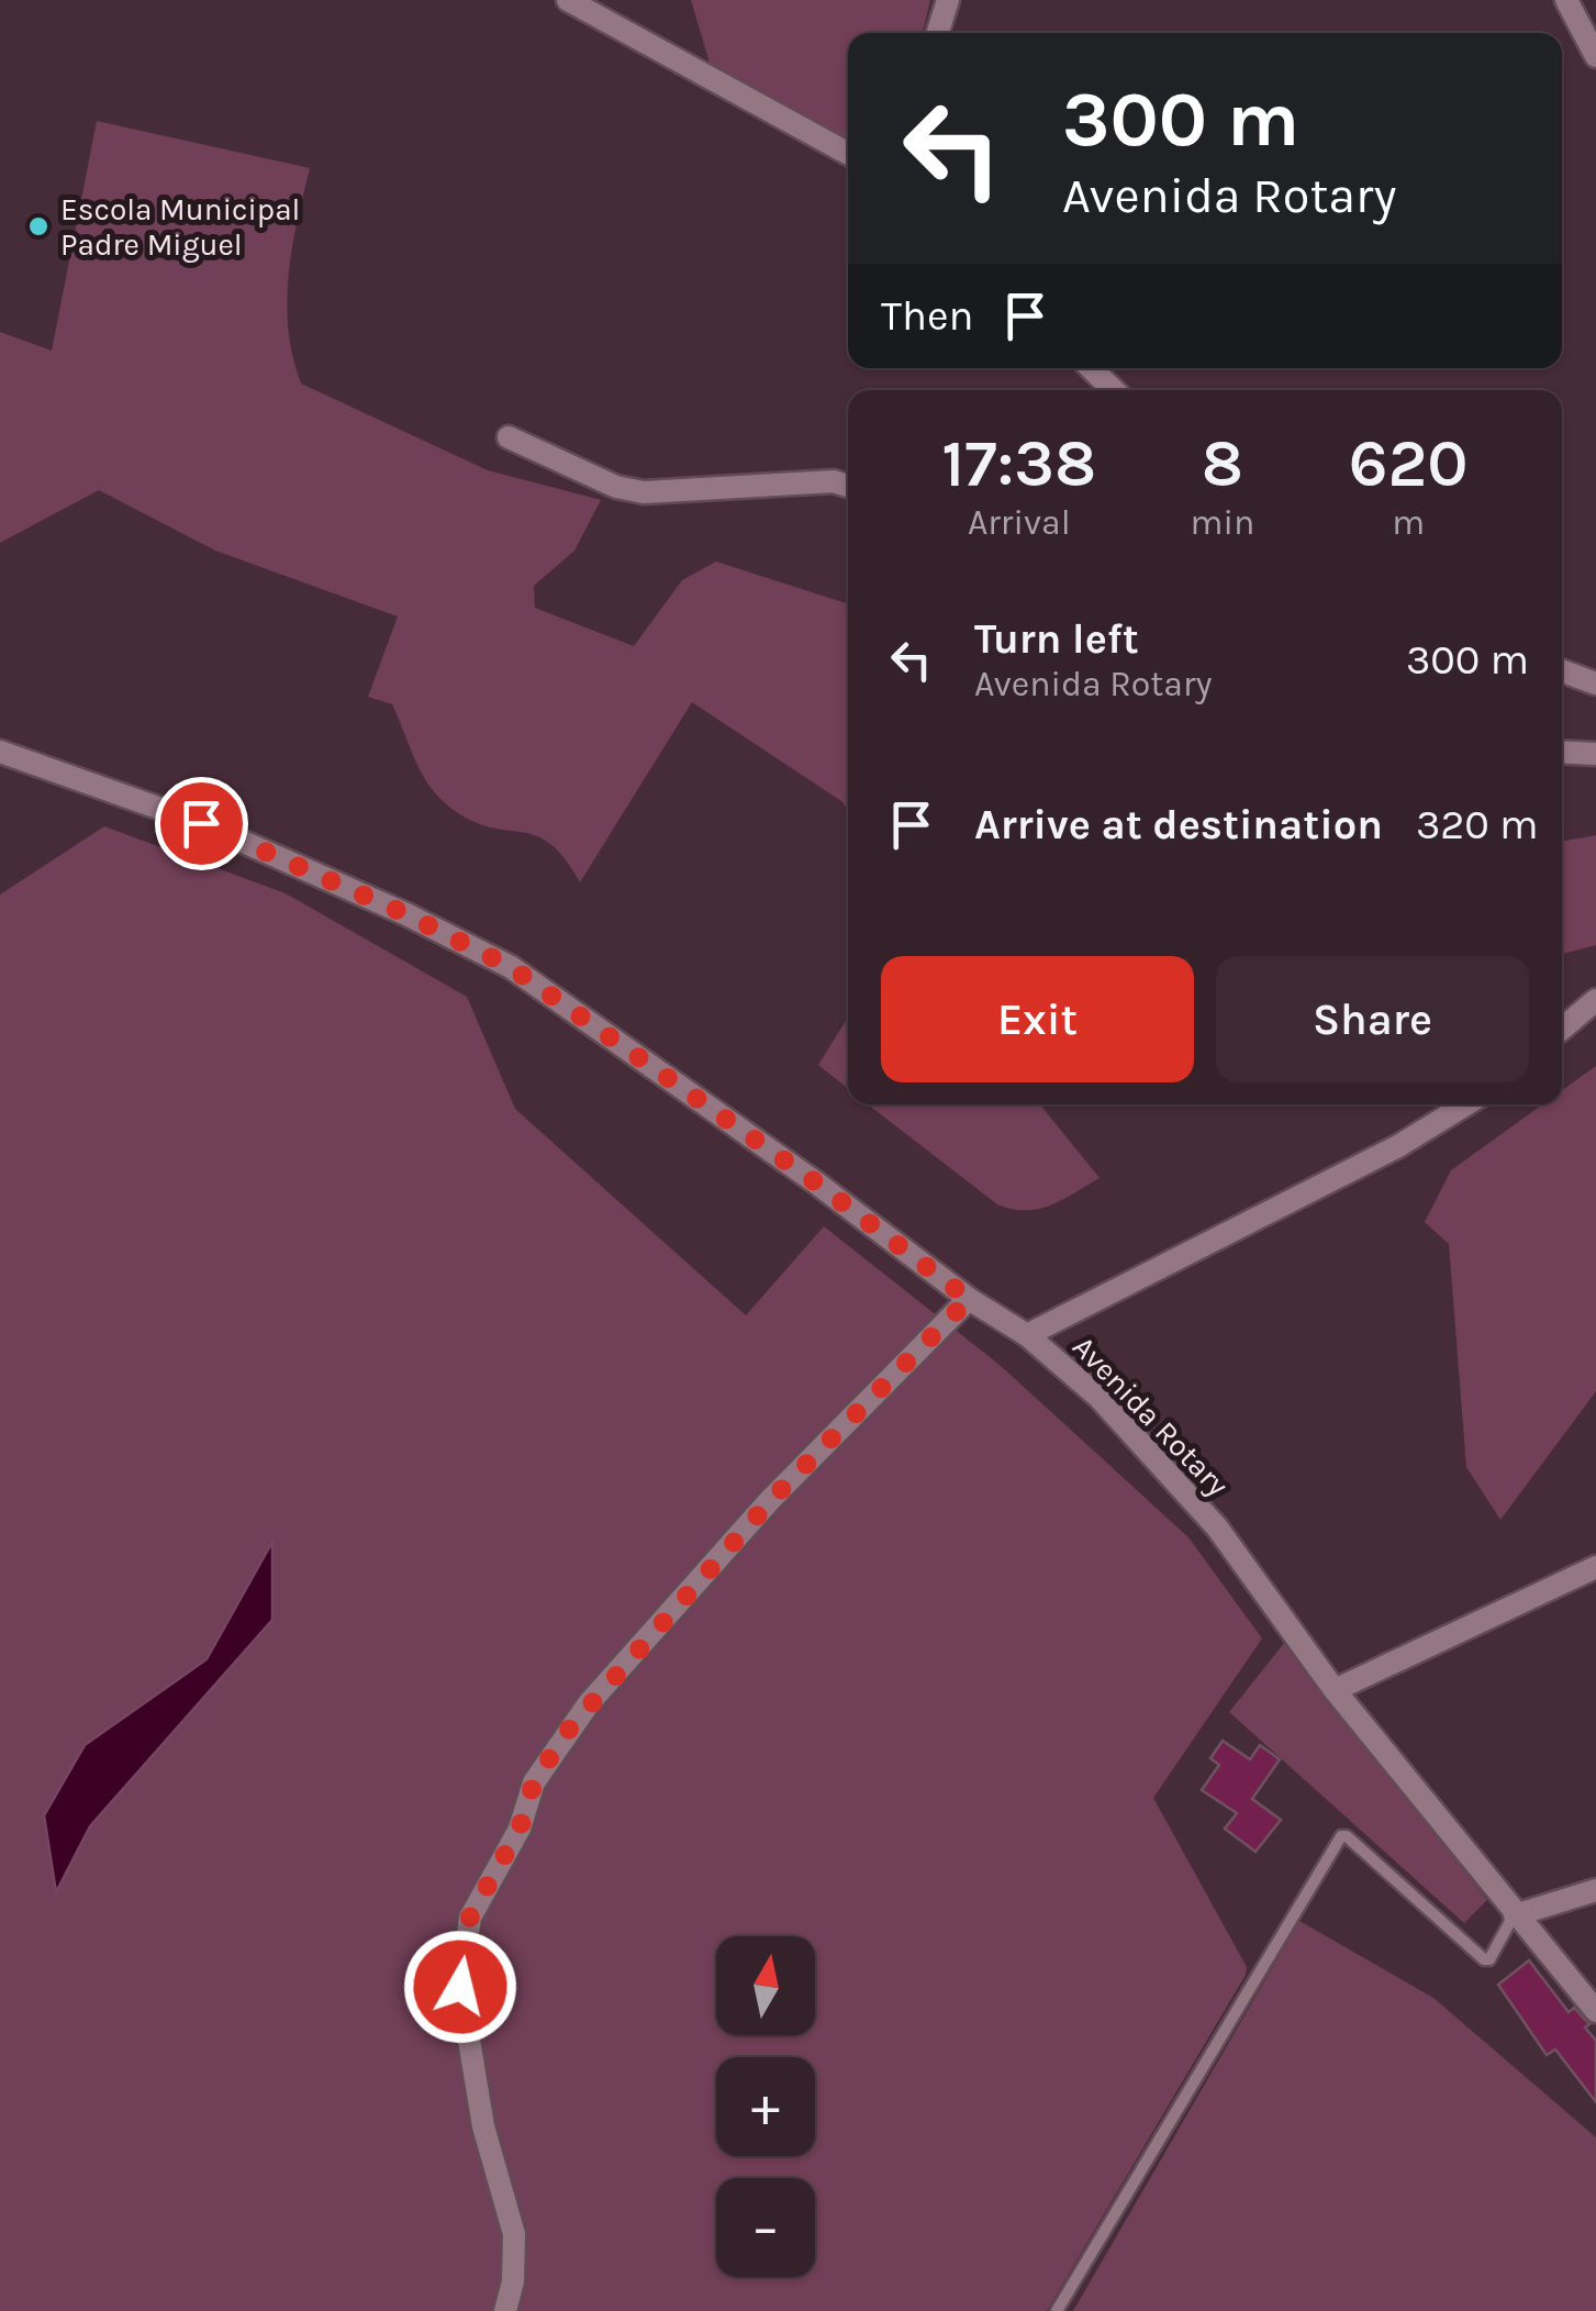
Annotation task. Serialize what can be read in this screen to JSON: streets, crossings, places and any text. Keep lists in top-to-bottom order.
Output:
{
  "streets": {
    "street": ["Avenida Rotary"]
  },
  "places": ["Escola Municipal Padre Miguel"],
  "north": "top",
  "page": {
    "turn": ["300 m", "Avenida Rotary"],
    "then": "Then",
    "eta": [
      "17:38",
      "Arrival",
      "8",
      "min",
      "620",
      "m"
    ],
    "list": [
      {
        "name": "Turn left",
        "note": "Avenida Rotary",
        "value": "300 m"
      },
      {
        "name": "Arrive at destination",
        "value": "320 m"
      }
    ],
    "buttons": ["Exit", "Share"],
    "map_buttons": ["+", "−"]
  }
}
